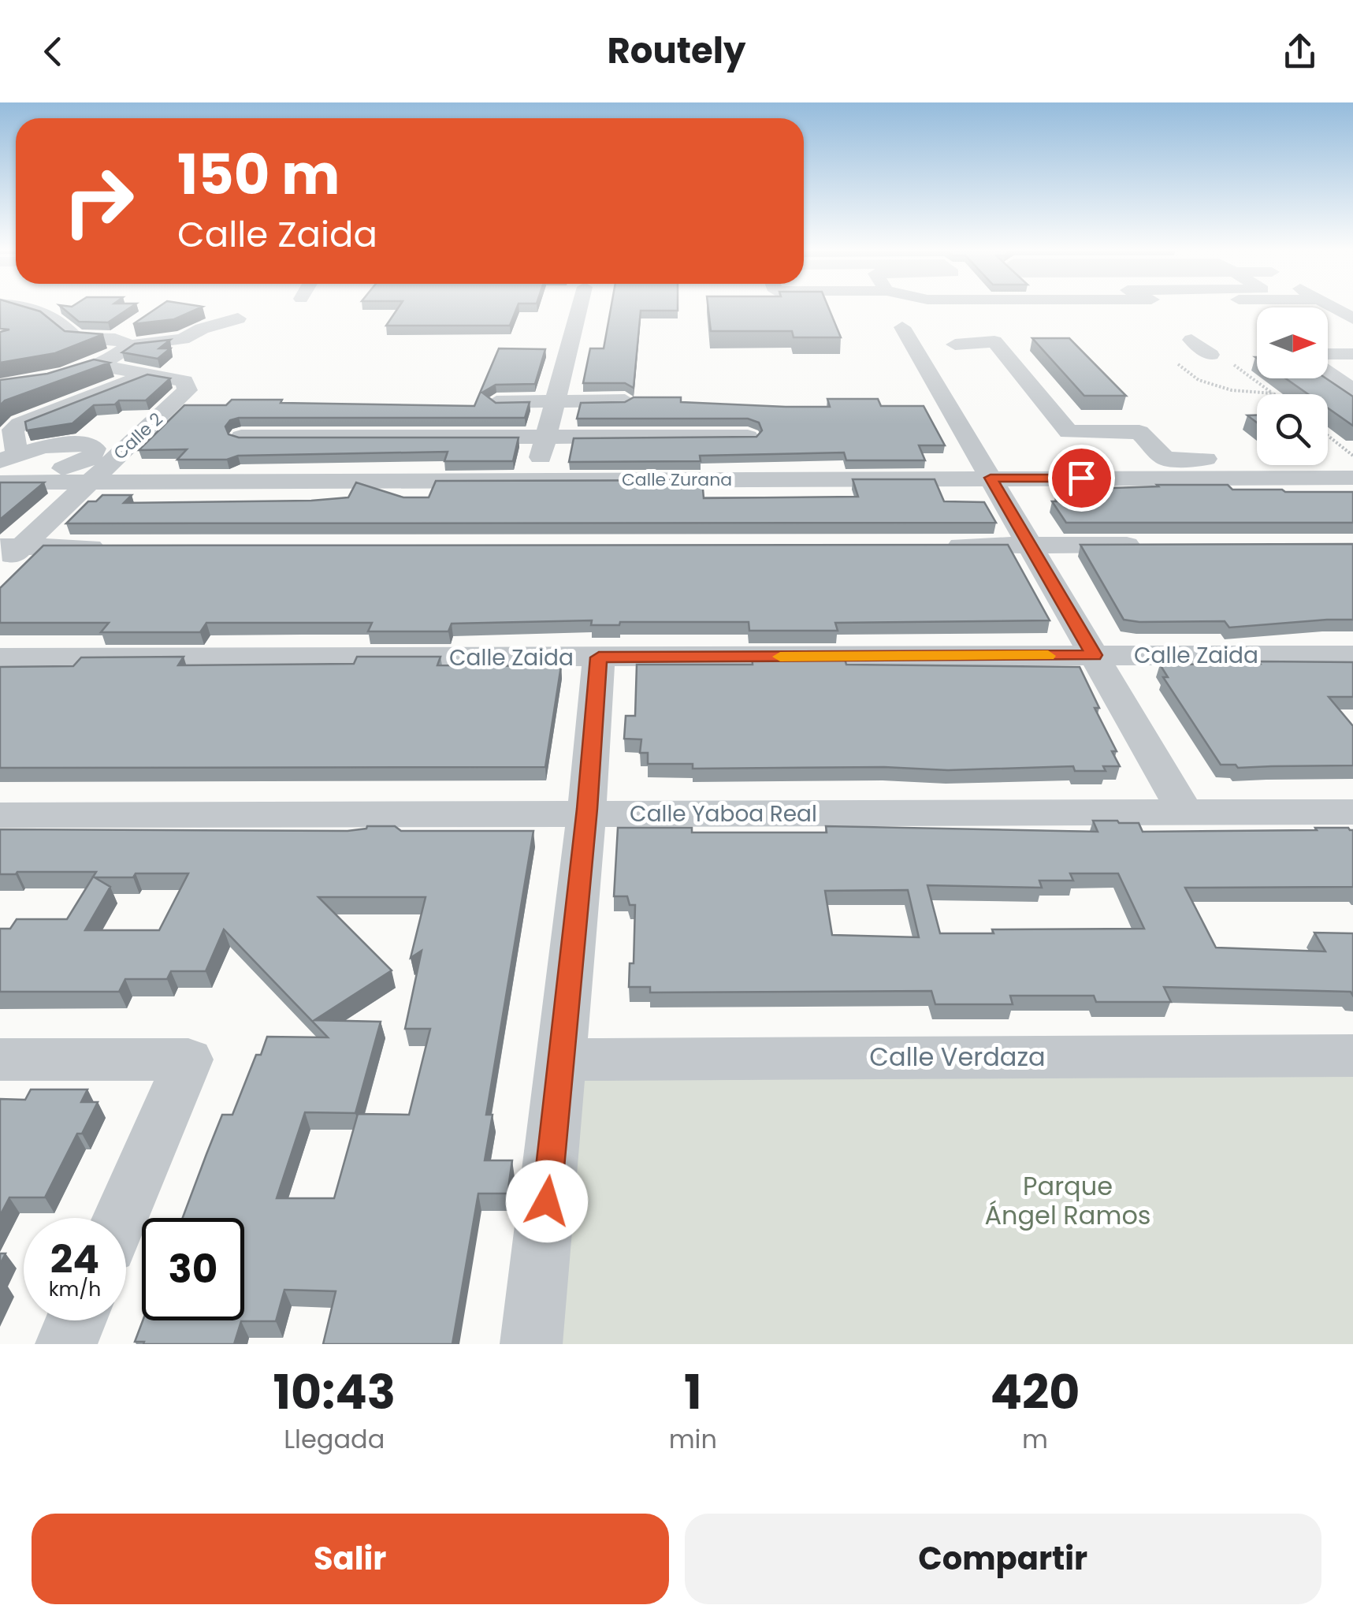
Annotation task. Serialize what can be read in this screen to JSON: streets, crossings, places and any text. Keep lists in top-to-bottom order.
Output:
{
  "streets": {
    "street": [
      "Calle 2",
      "Calle Zurana",
      "Calle Zaida",
      "Calle Yaboa Real",
      "Calle Verdaza"
    ]
  },
  "crossings": [
    ["Calle 2", "Calle Zurana"]
  ],
  "parks": ["Parque Ángel Ramos"],
  "north": "right",
  "page": {
    "header": "Routely",
    "turn": ["150 m", "Calle Zaida"],
    "speed": "24 km/h",
    "limit": "30",
    "eta": [
      "10:43",
      "Llegada",
      "1",
      "min",
      "420",
      "m"
    ],
    "buttons": ["Salir", "Compartir"]
  }
}
